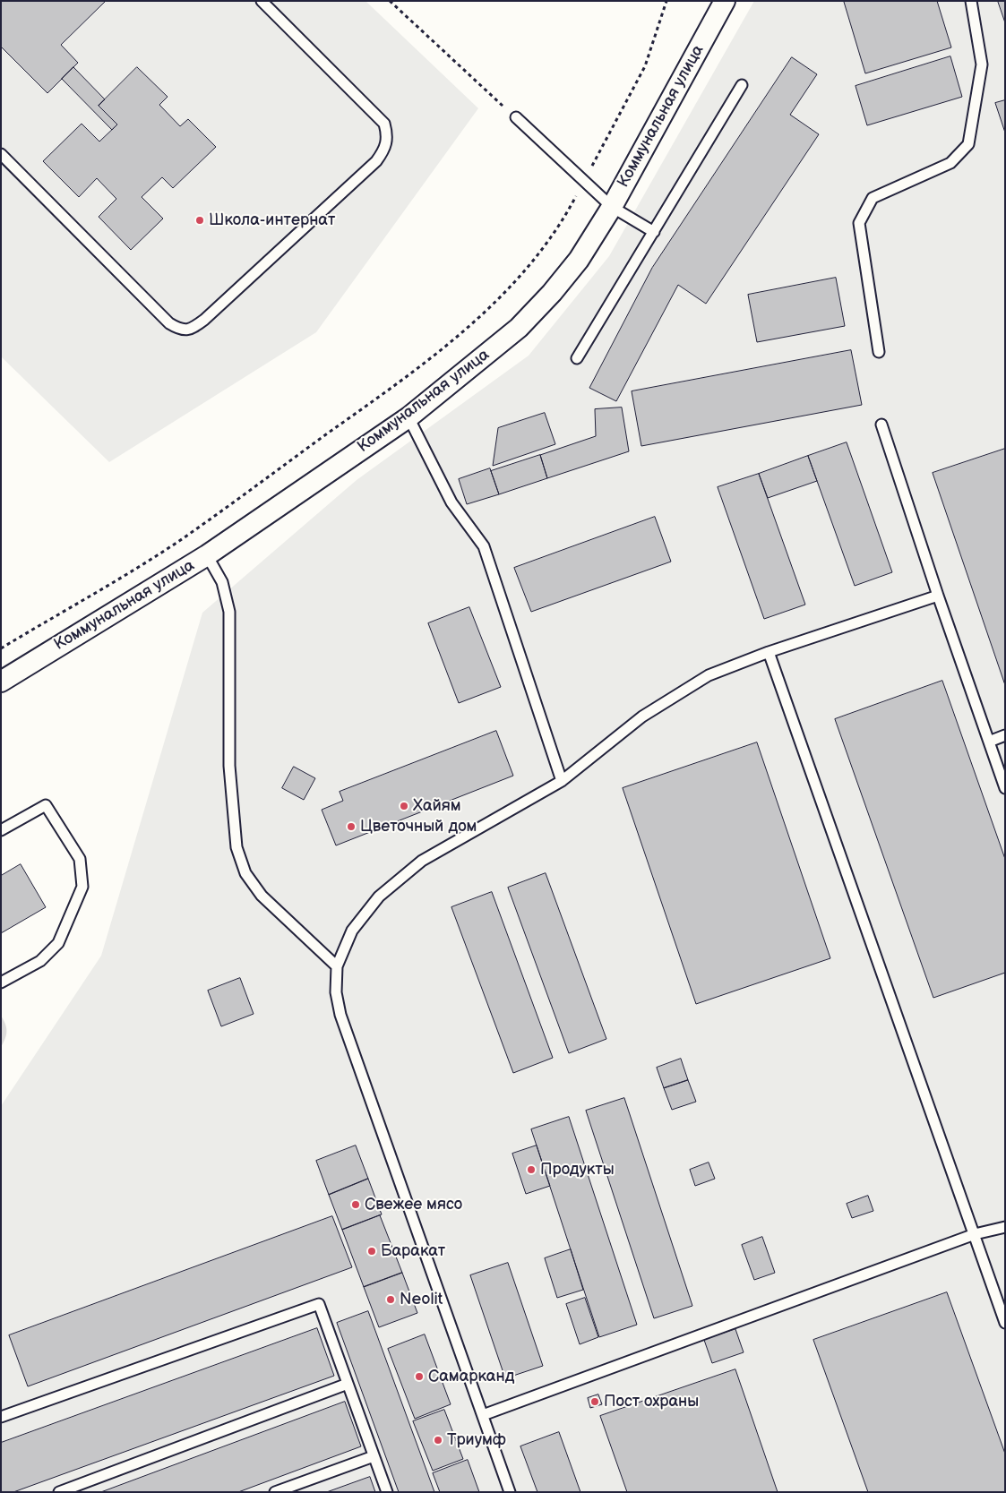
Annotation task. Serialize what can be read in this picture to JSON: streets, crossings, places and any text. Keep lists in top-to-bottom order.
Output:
{
  "streets": {
    "street": ["Коммунальная улица"]
  },
  "places": [
    "Школа-интернат",
    "Хайям",
    "Цветочный дом",
    "Продукты",
    "Свежее мясо",
    "Баракат",
    "Neolit",
    "Самарканд",
    "Пост охраны",
    "Триумф"
  ]
}
